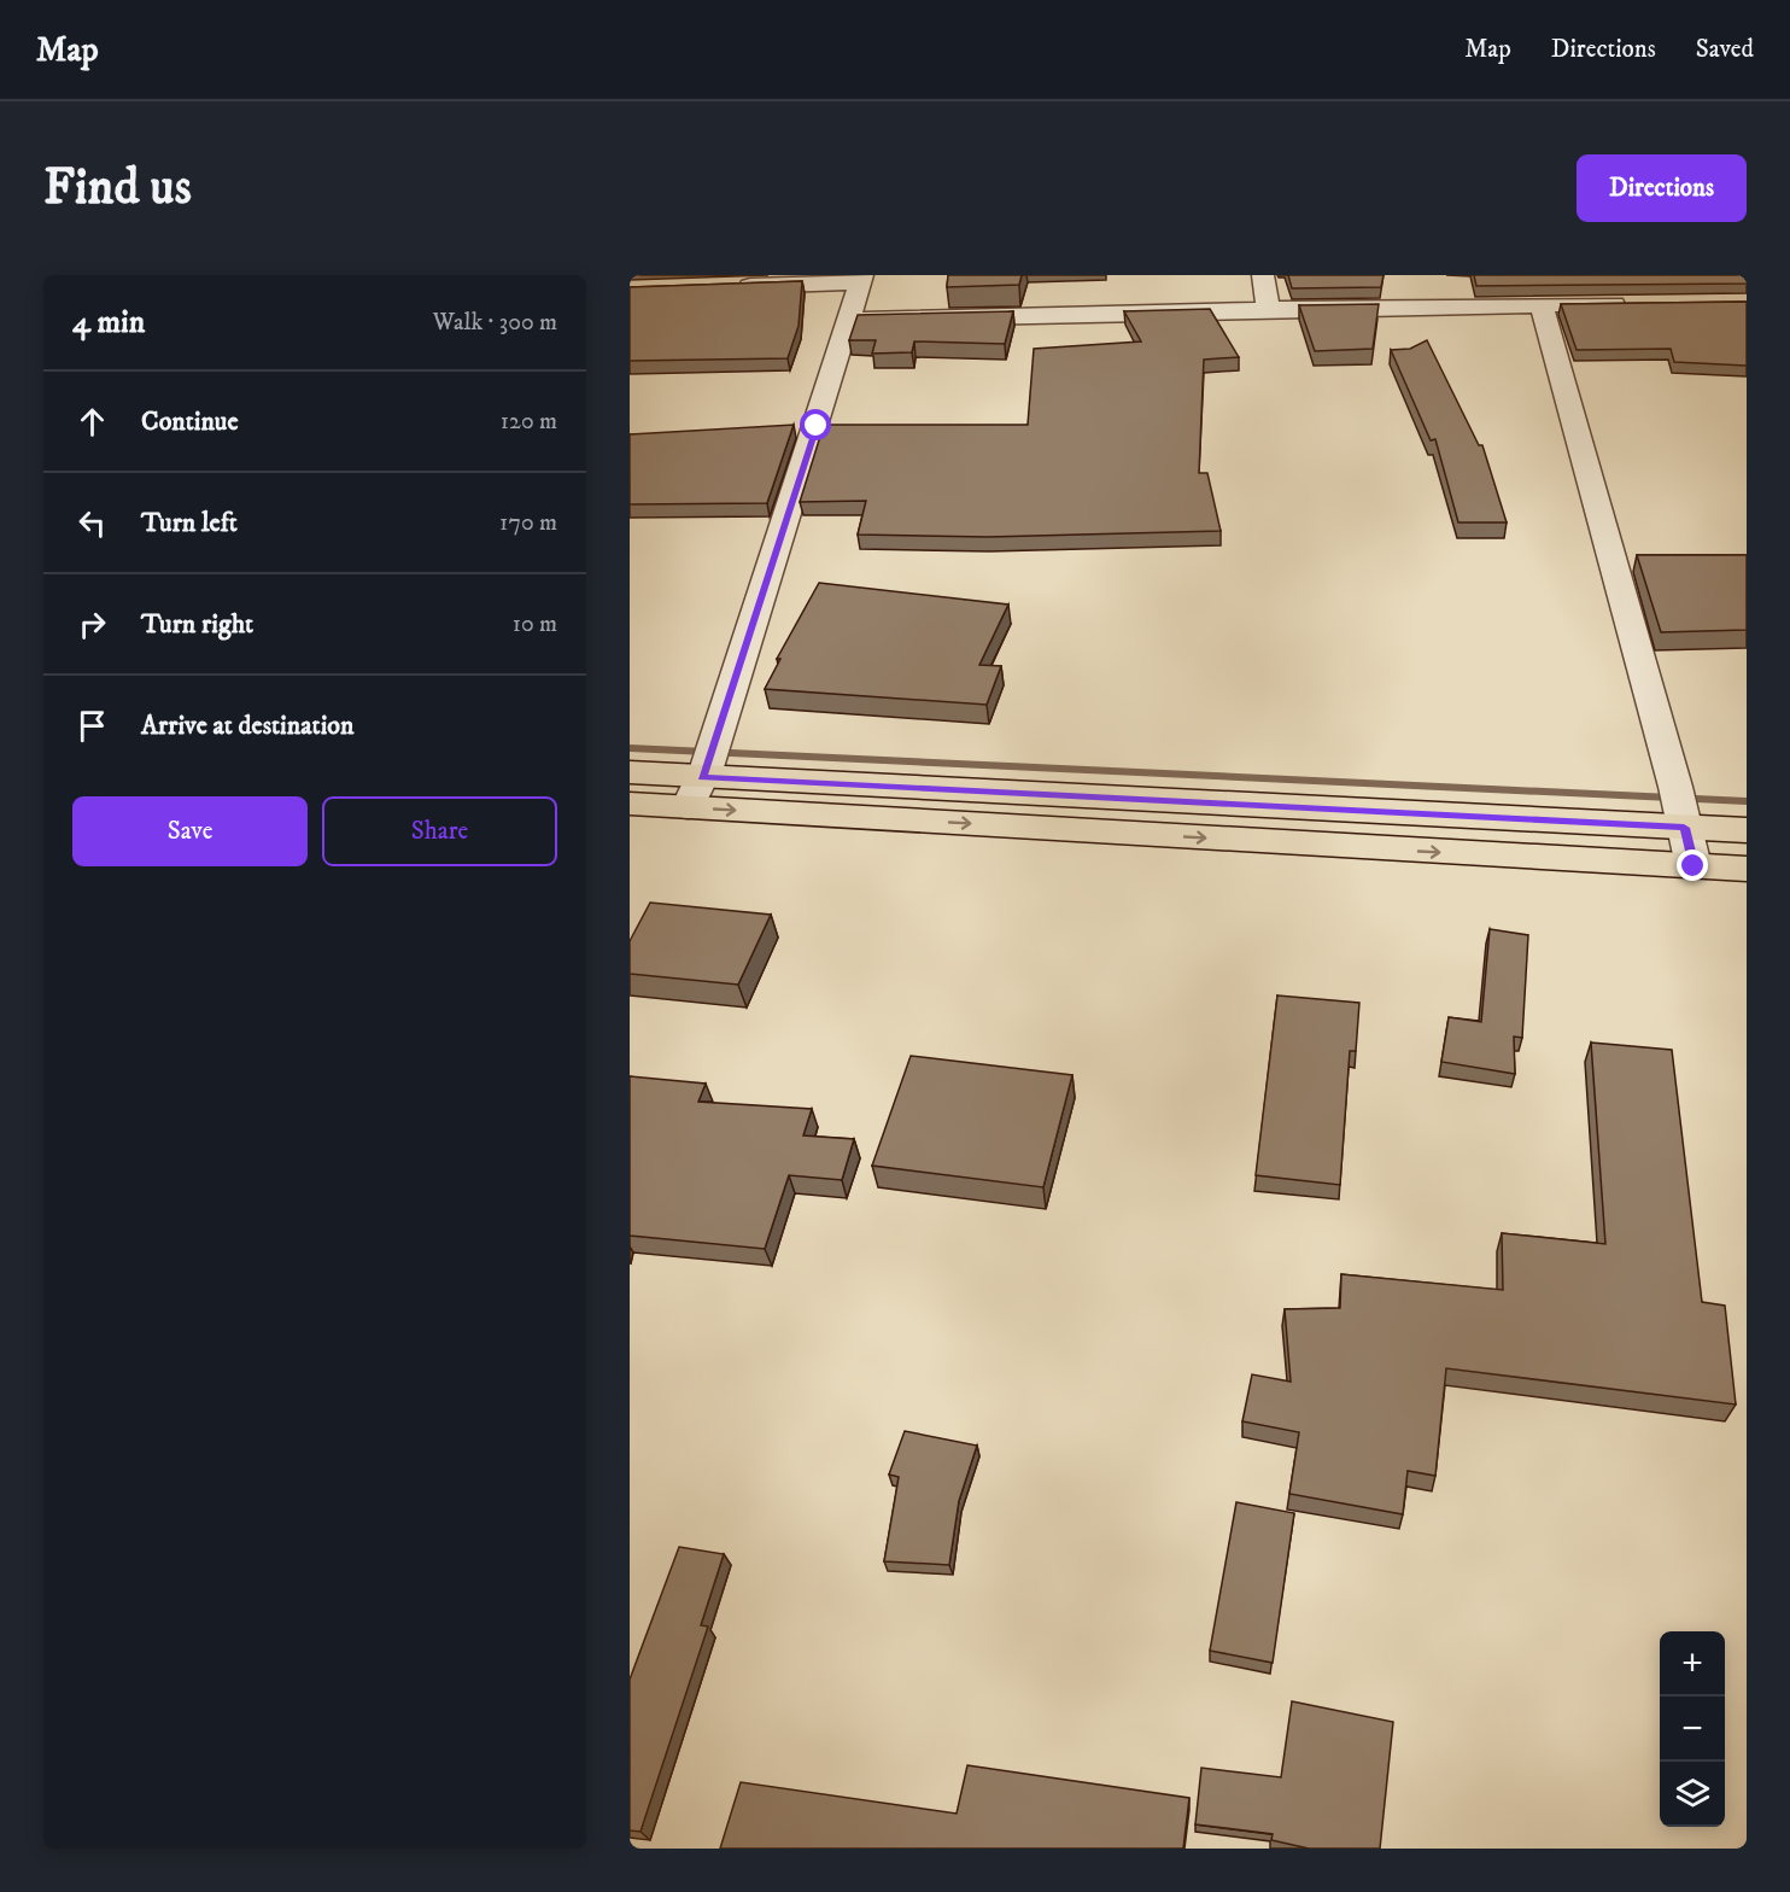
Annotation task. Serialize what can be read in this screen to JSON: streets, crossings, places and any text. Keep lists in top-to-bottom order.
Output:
{
  "page": {
    "header": "Map",
    "nav": ["Map", "Directions", "Saved"],
    "buttons": [
      "Directions",
      ["Save", "Share"]
    ],
    "title": "Find us",
    "heading": ["4 min", "Walk · 300 m"],
    "list": [
      ["Continue", "120 m"],
      ["Turn left", "170 m"],
      ["Turn right", "10 m"],
      "Arrive at destination"
    ],
    "map_buttons": ["+", "−"]
  }
}
